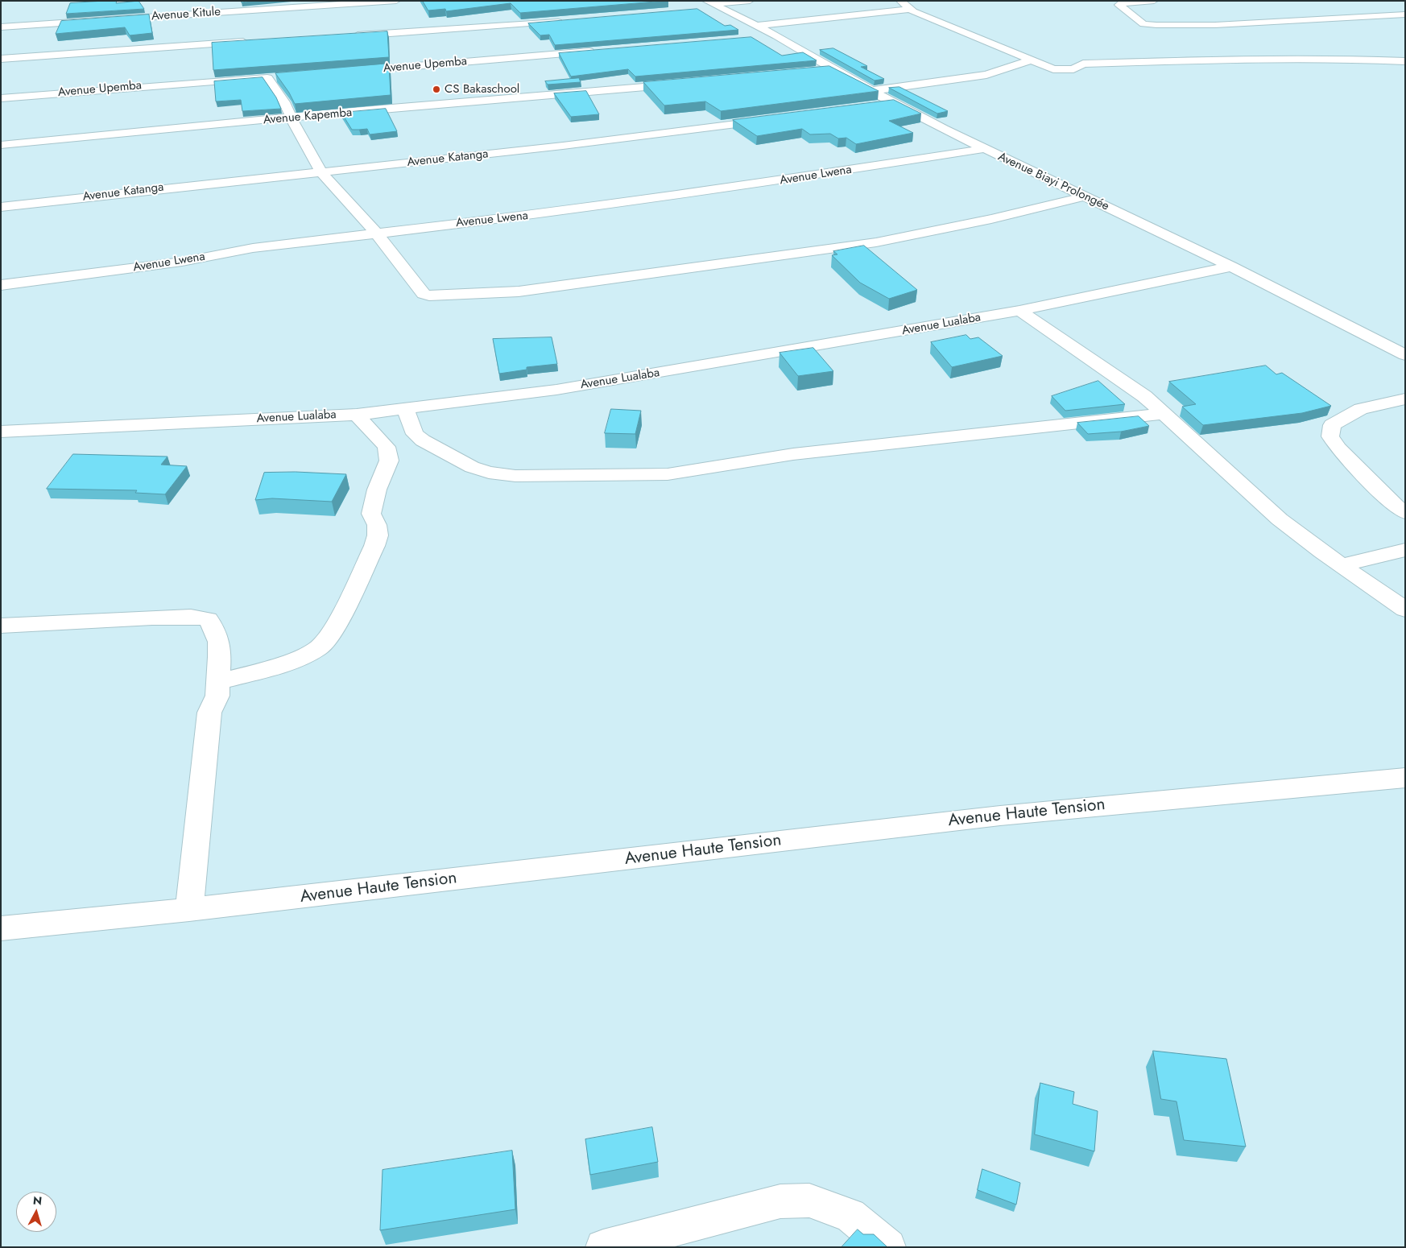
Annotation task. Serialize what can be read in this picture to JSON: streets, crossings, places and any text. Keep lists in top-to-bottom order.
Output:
{
  "streets": {
    "street": [
      "Avenue Kitule",
      "Avenue Upemba",
      "Avenue Kapemba",
      "Avenue Katanga",
      "Avenue Lwena",
      "Avenue Biayi Prolongée",
      "Avenue Lualaba",
      "Avenue Haute Tension"
    ]
  },
  "crossings": [
    ["Avenue Lwena", "Avenue Biayi Prolongée"],
    ["Avenue Biayi Prolongée", "Avenue Lualaba"]
  ],
  "places": ["CS Bakaschool"],
  "north": "top"
}
